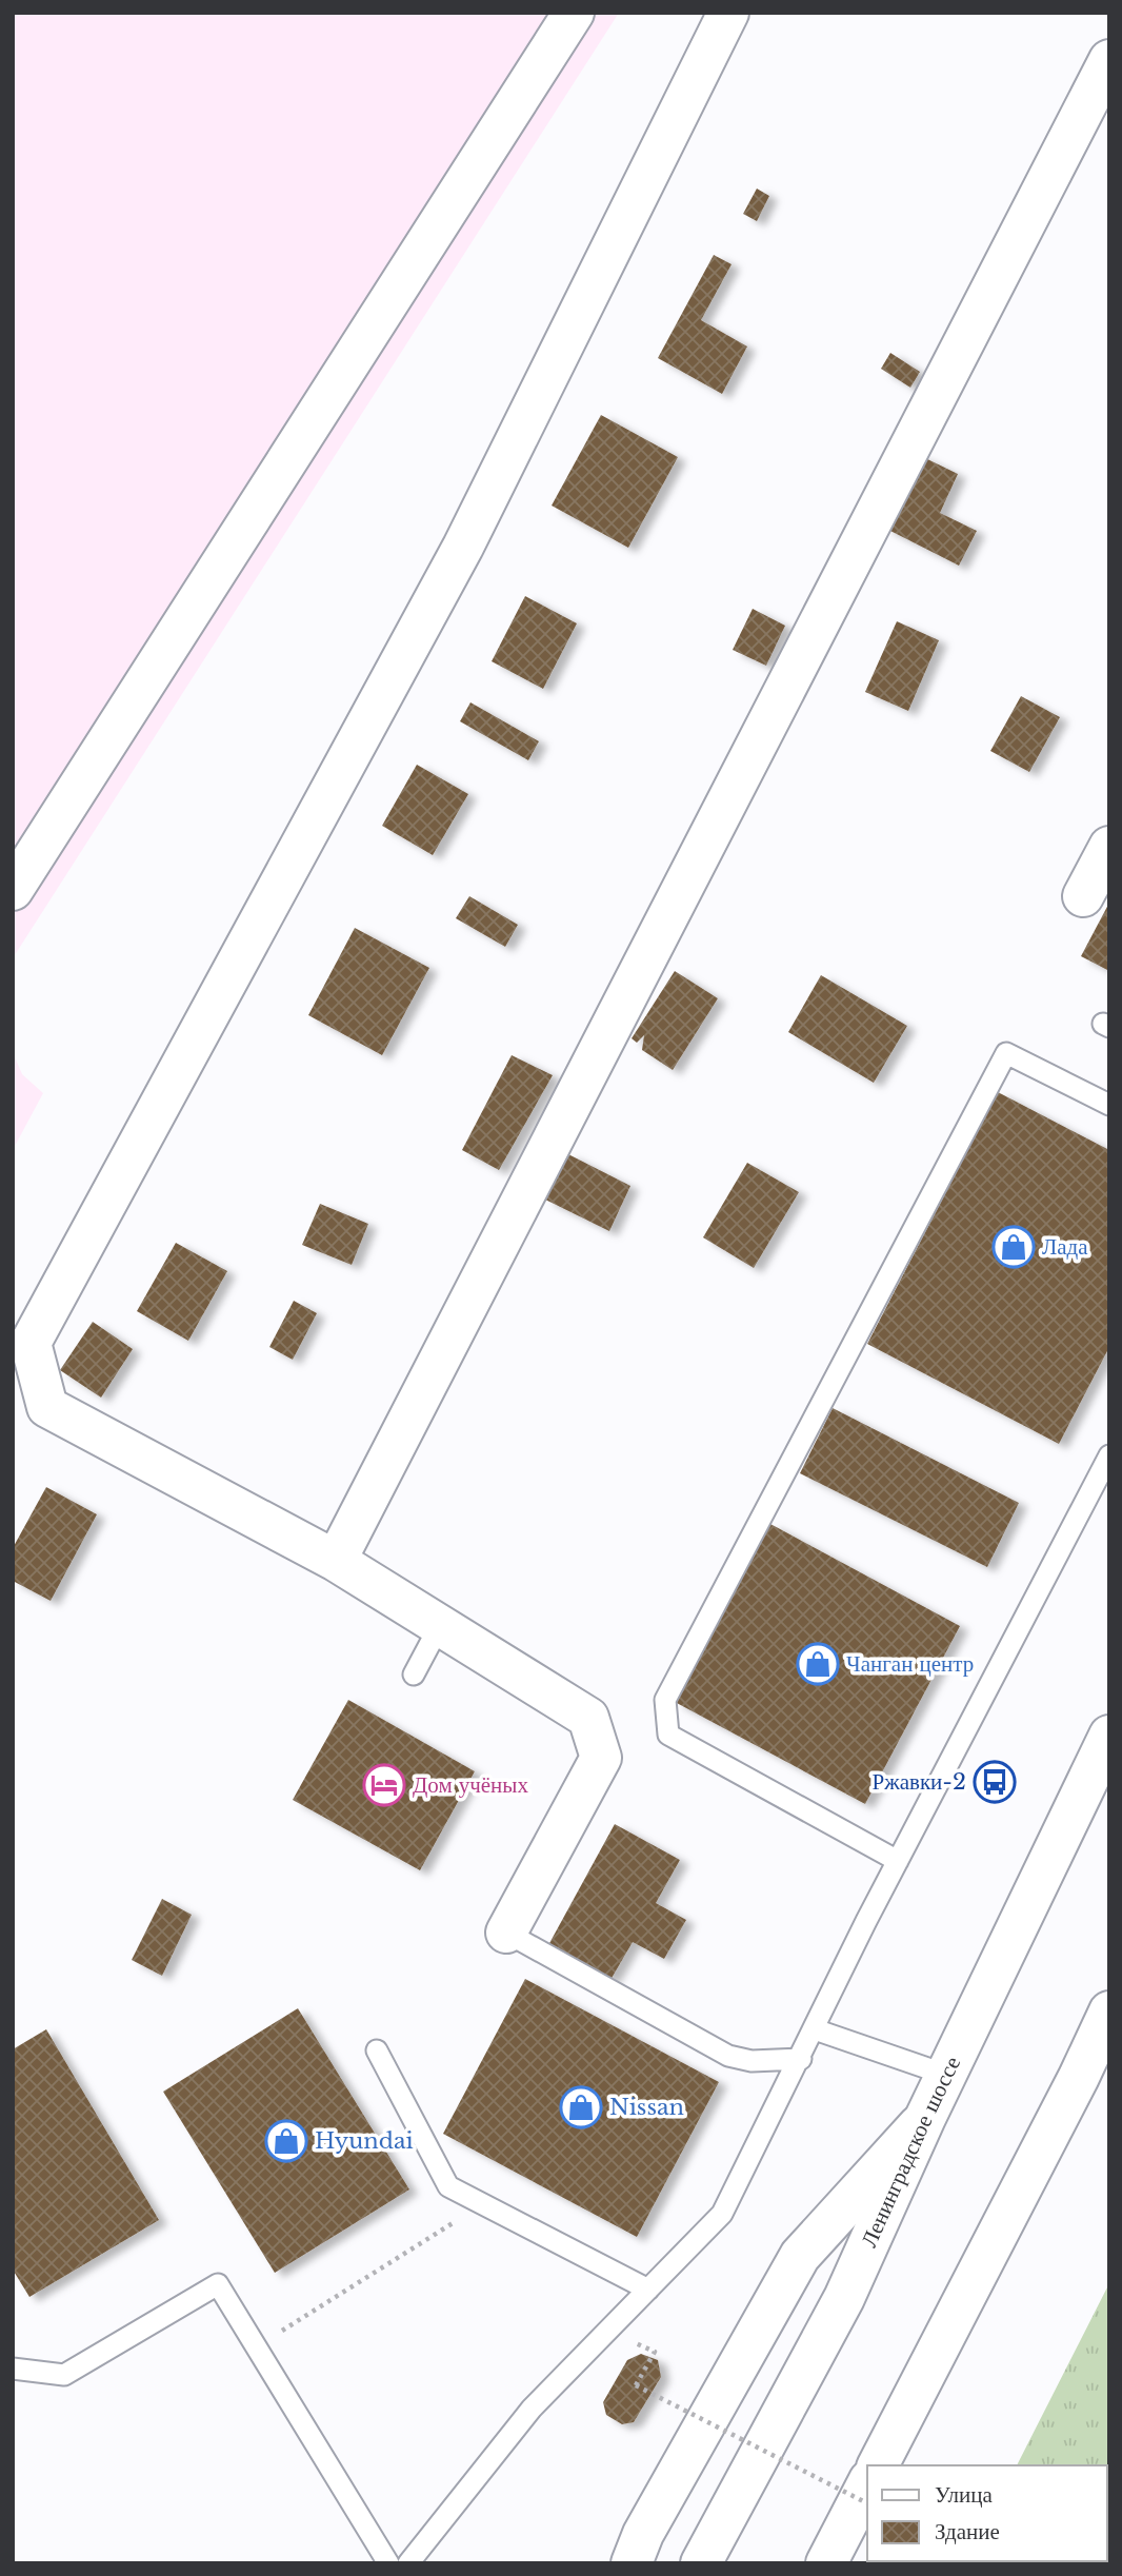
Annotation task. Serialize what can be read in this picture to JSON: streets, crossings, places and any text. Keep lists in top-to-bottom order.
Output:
{
  "streets": {
    "main road": ["Ленинградское шоссе"]
  },
  "places": {
    "shop": [
      "Лада",
      "Чанган центр",
      "Nissan",
      "Hyundai"
    ],
    "bus stop": ["Ржавки-2"],
    "hotel": ["Дом учёных"]
  },
  "legend": ["Улица", "Здание"]
}
